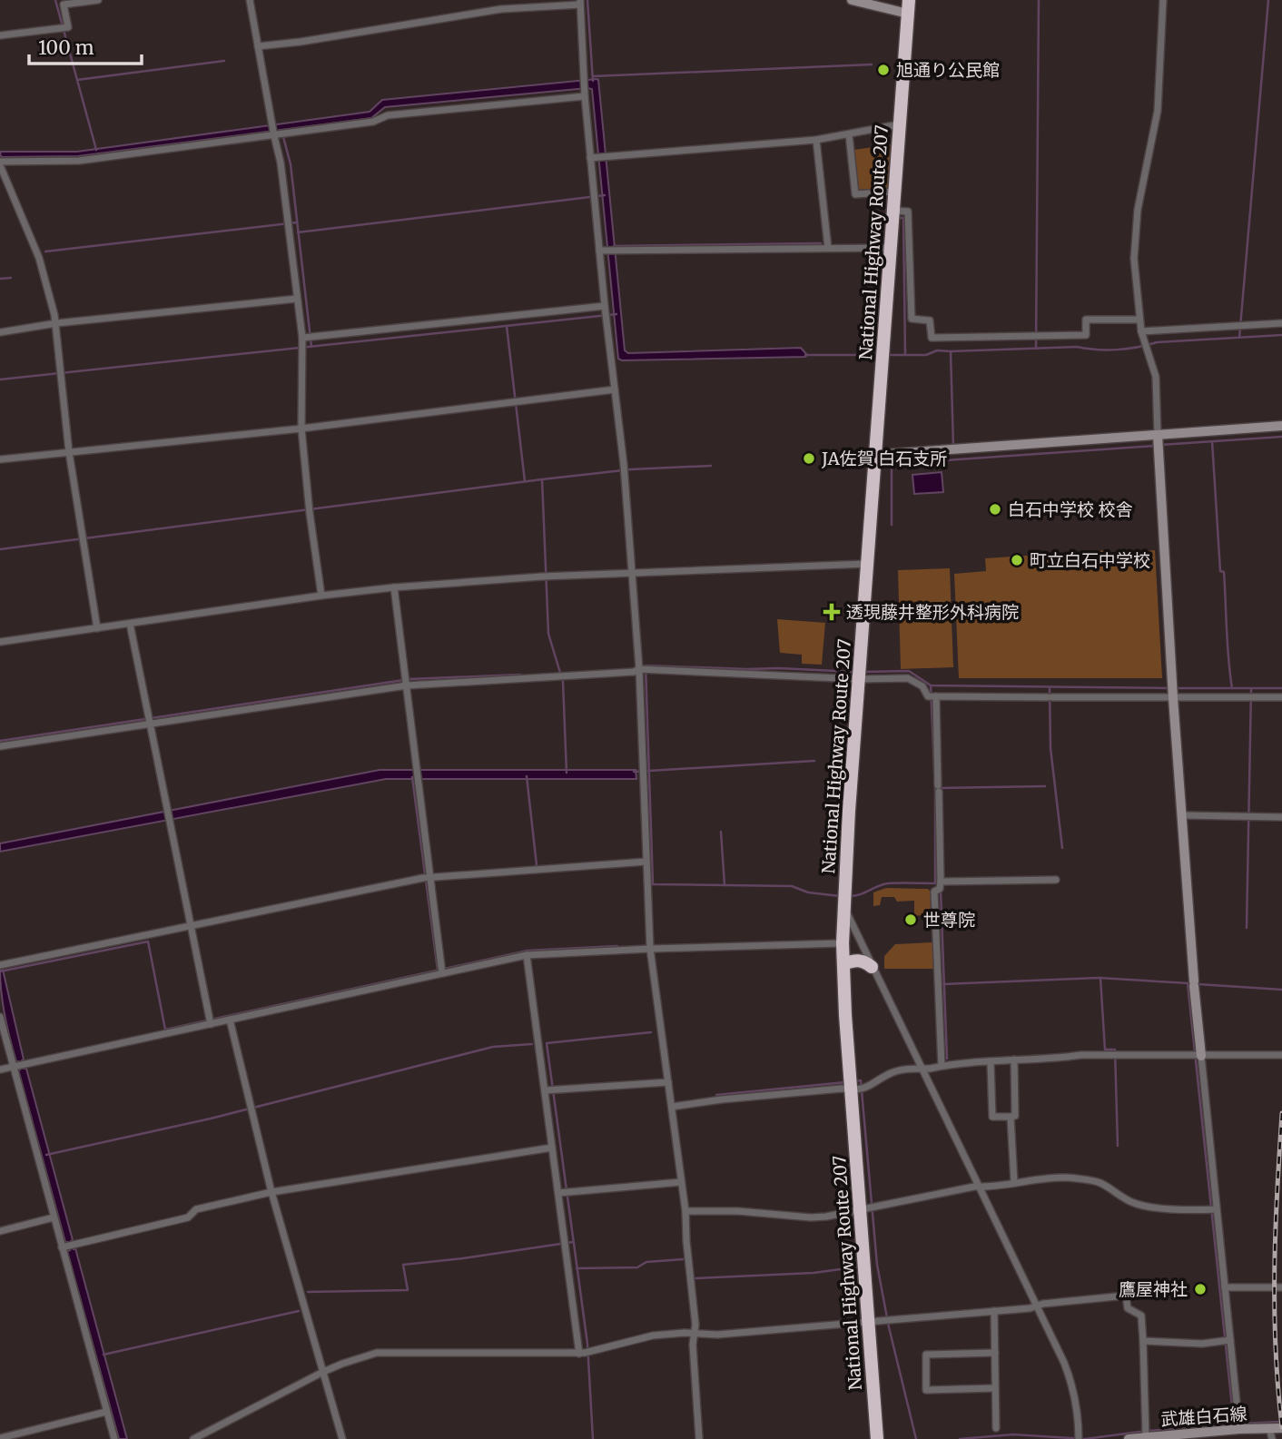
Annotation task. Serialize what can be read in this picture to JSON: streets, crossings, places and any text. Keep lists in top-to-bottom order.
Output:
{
  "streets": {
    "highway": ["National Highway Route 207"],
    "street": ["武雄白石線"]
  },
  "places": {
    "other": [
      "旭通り公民館",
      "JA佐賀 白石支所",
      "白石中学校 校舎",
      "町立白石中学校",
      "世尊院",
      "鷹屋神社"
    ],
    "health": ["透現藤井整形外科病院"]
  },
  "scale_bar": "100 m"
}
